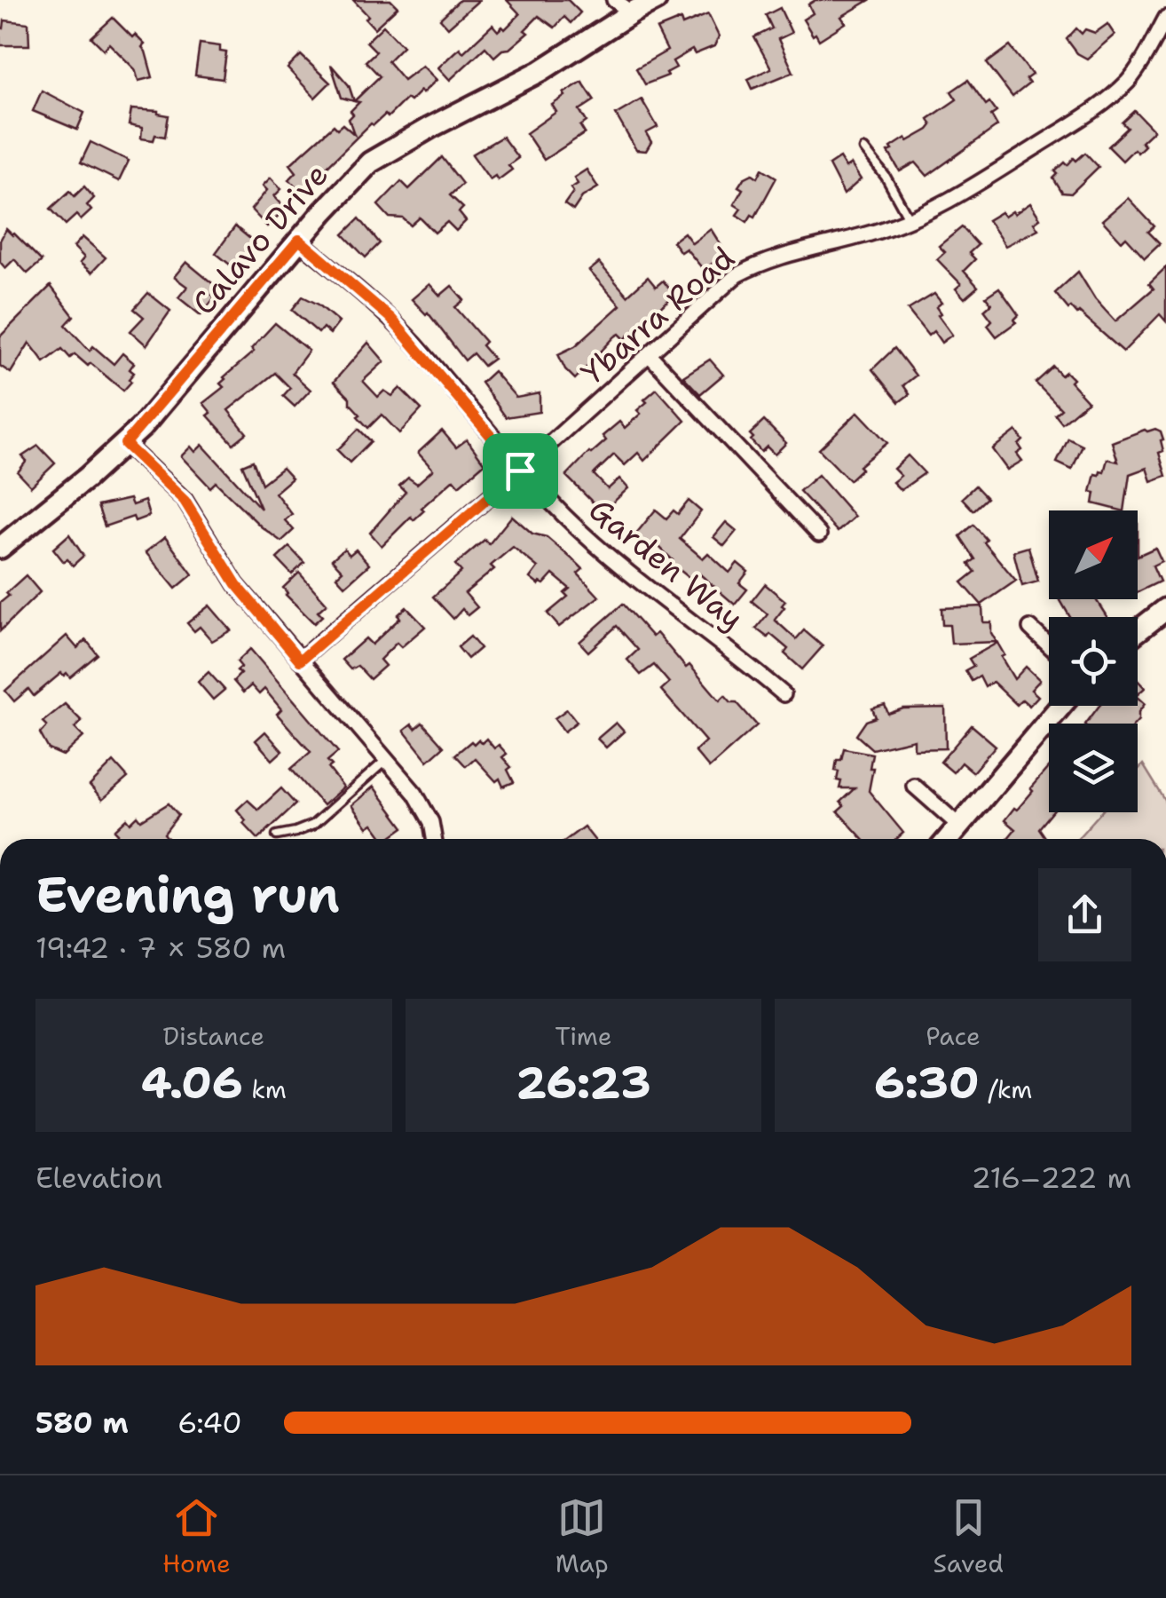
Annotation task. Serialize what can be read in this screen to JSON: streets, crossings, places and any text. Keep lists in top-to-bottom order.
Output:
{
  "streets": {
    "street": ["Calavo Drive", "Ybarra Road", "Garden Way"]
  },
  "crossings": [
    ["Calavo Drive", "Garden Way"],
    ["Ybarra Road", "Garden Way"]
  ],
  "north": "top right",
  "page": {
    "heading": ["Evening run", "19:42 · 7 × 580 m"],
    "stats": [
      ["Distance", "4.06 km"],
      ["Time", "26:23"],
      ["Pace", "6:30 /km"]
    ],
    "chart": ["Elevation", "216–222 m"],
    "list": [
      {
        "name": "580 m",
        "note": "6:40"
      }
    ],
    "tabs": ["Home", "Map", "Saved"]
  }
}
